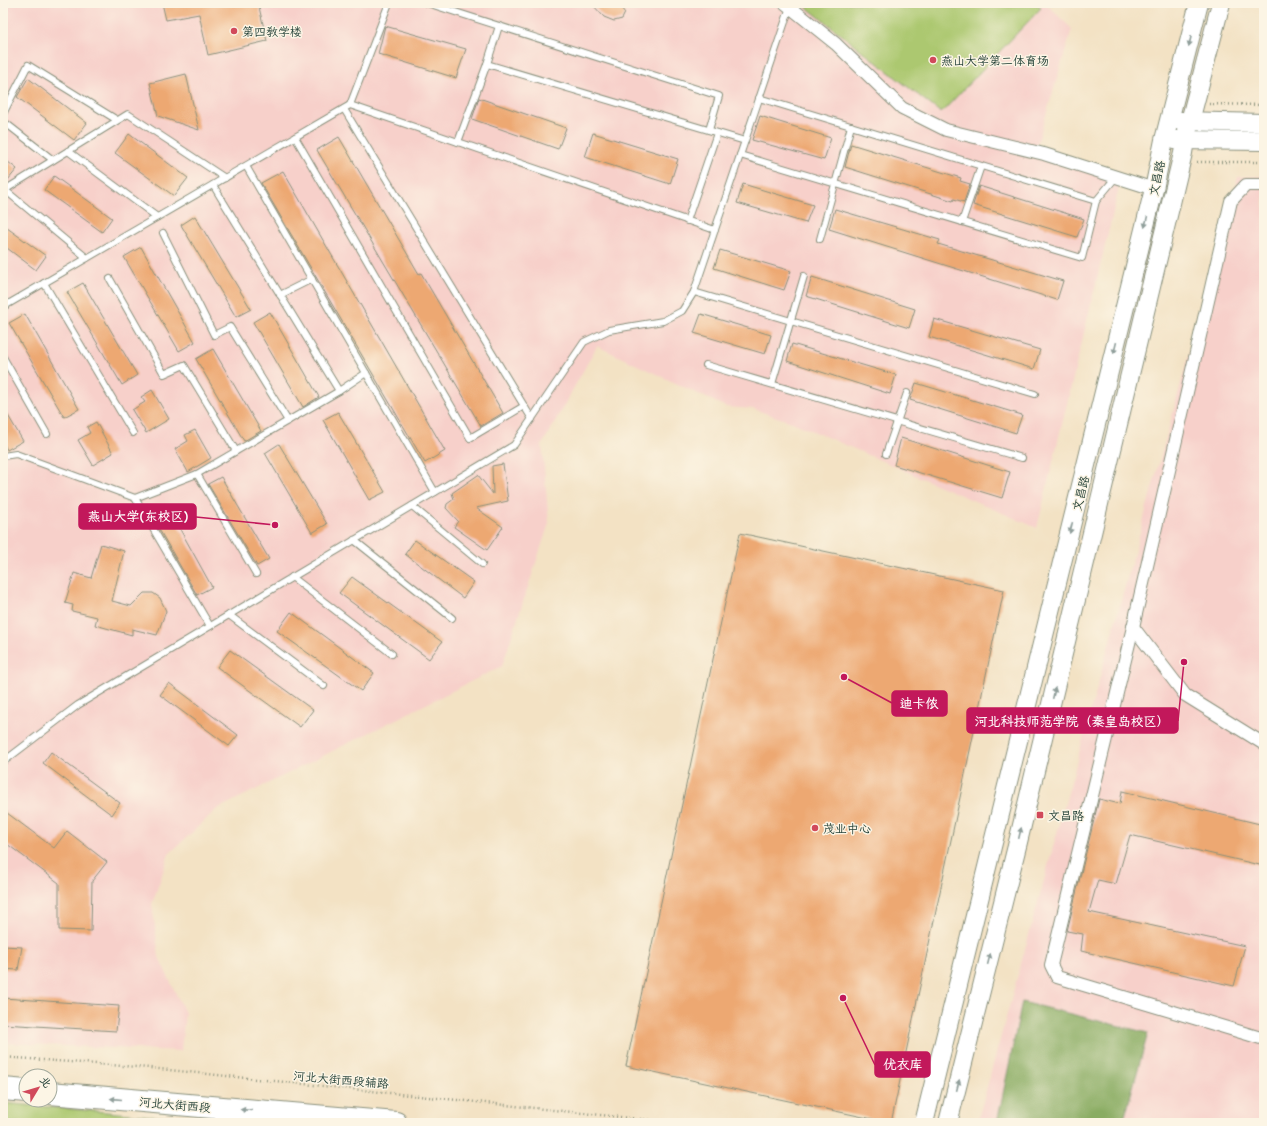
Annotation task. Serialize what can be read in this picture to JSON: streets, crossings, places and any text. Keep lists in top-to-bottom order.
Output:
{
  "streets": {
    "highway": ["河北大街西段"],
    "main road": ["文昌路"],
    "path": ["河北大街西段辅路"]
  },
  "one_way": ["河北大街西段"],
  "places": {
    "other": [
      "第四教学楼",
      "燕山大学第二体育场",
      "燕山大学(东校区)",
      "河北科技师范学院（秦皇岛校区）",
      "迪卡侬",
      "茂业中心",
      "优衣库"
    ],
    "transit": ["文昌路"]
  },
  "north": "top right"
}
